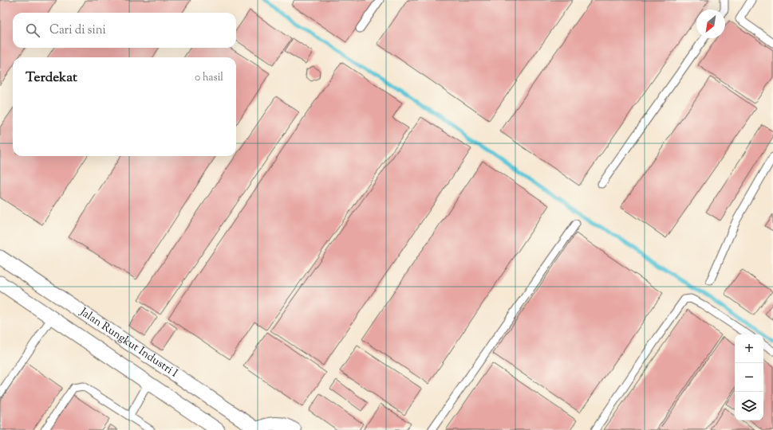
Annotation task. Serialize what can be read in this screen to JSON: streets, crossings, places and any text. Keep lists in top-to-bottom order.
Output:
{
  "streets": {
    "street": ["Jalan Rungkut Industri I"]
  },
  "north": "bottom left",
  "page": {
    "search": "Cari di sini",
    "heading": ["Terdekat", "0 hasil"],
    "map_buttons": ["+", "−"]
  }
}
